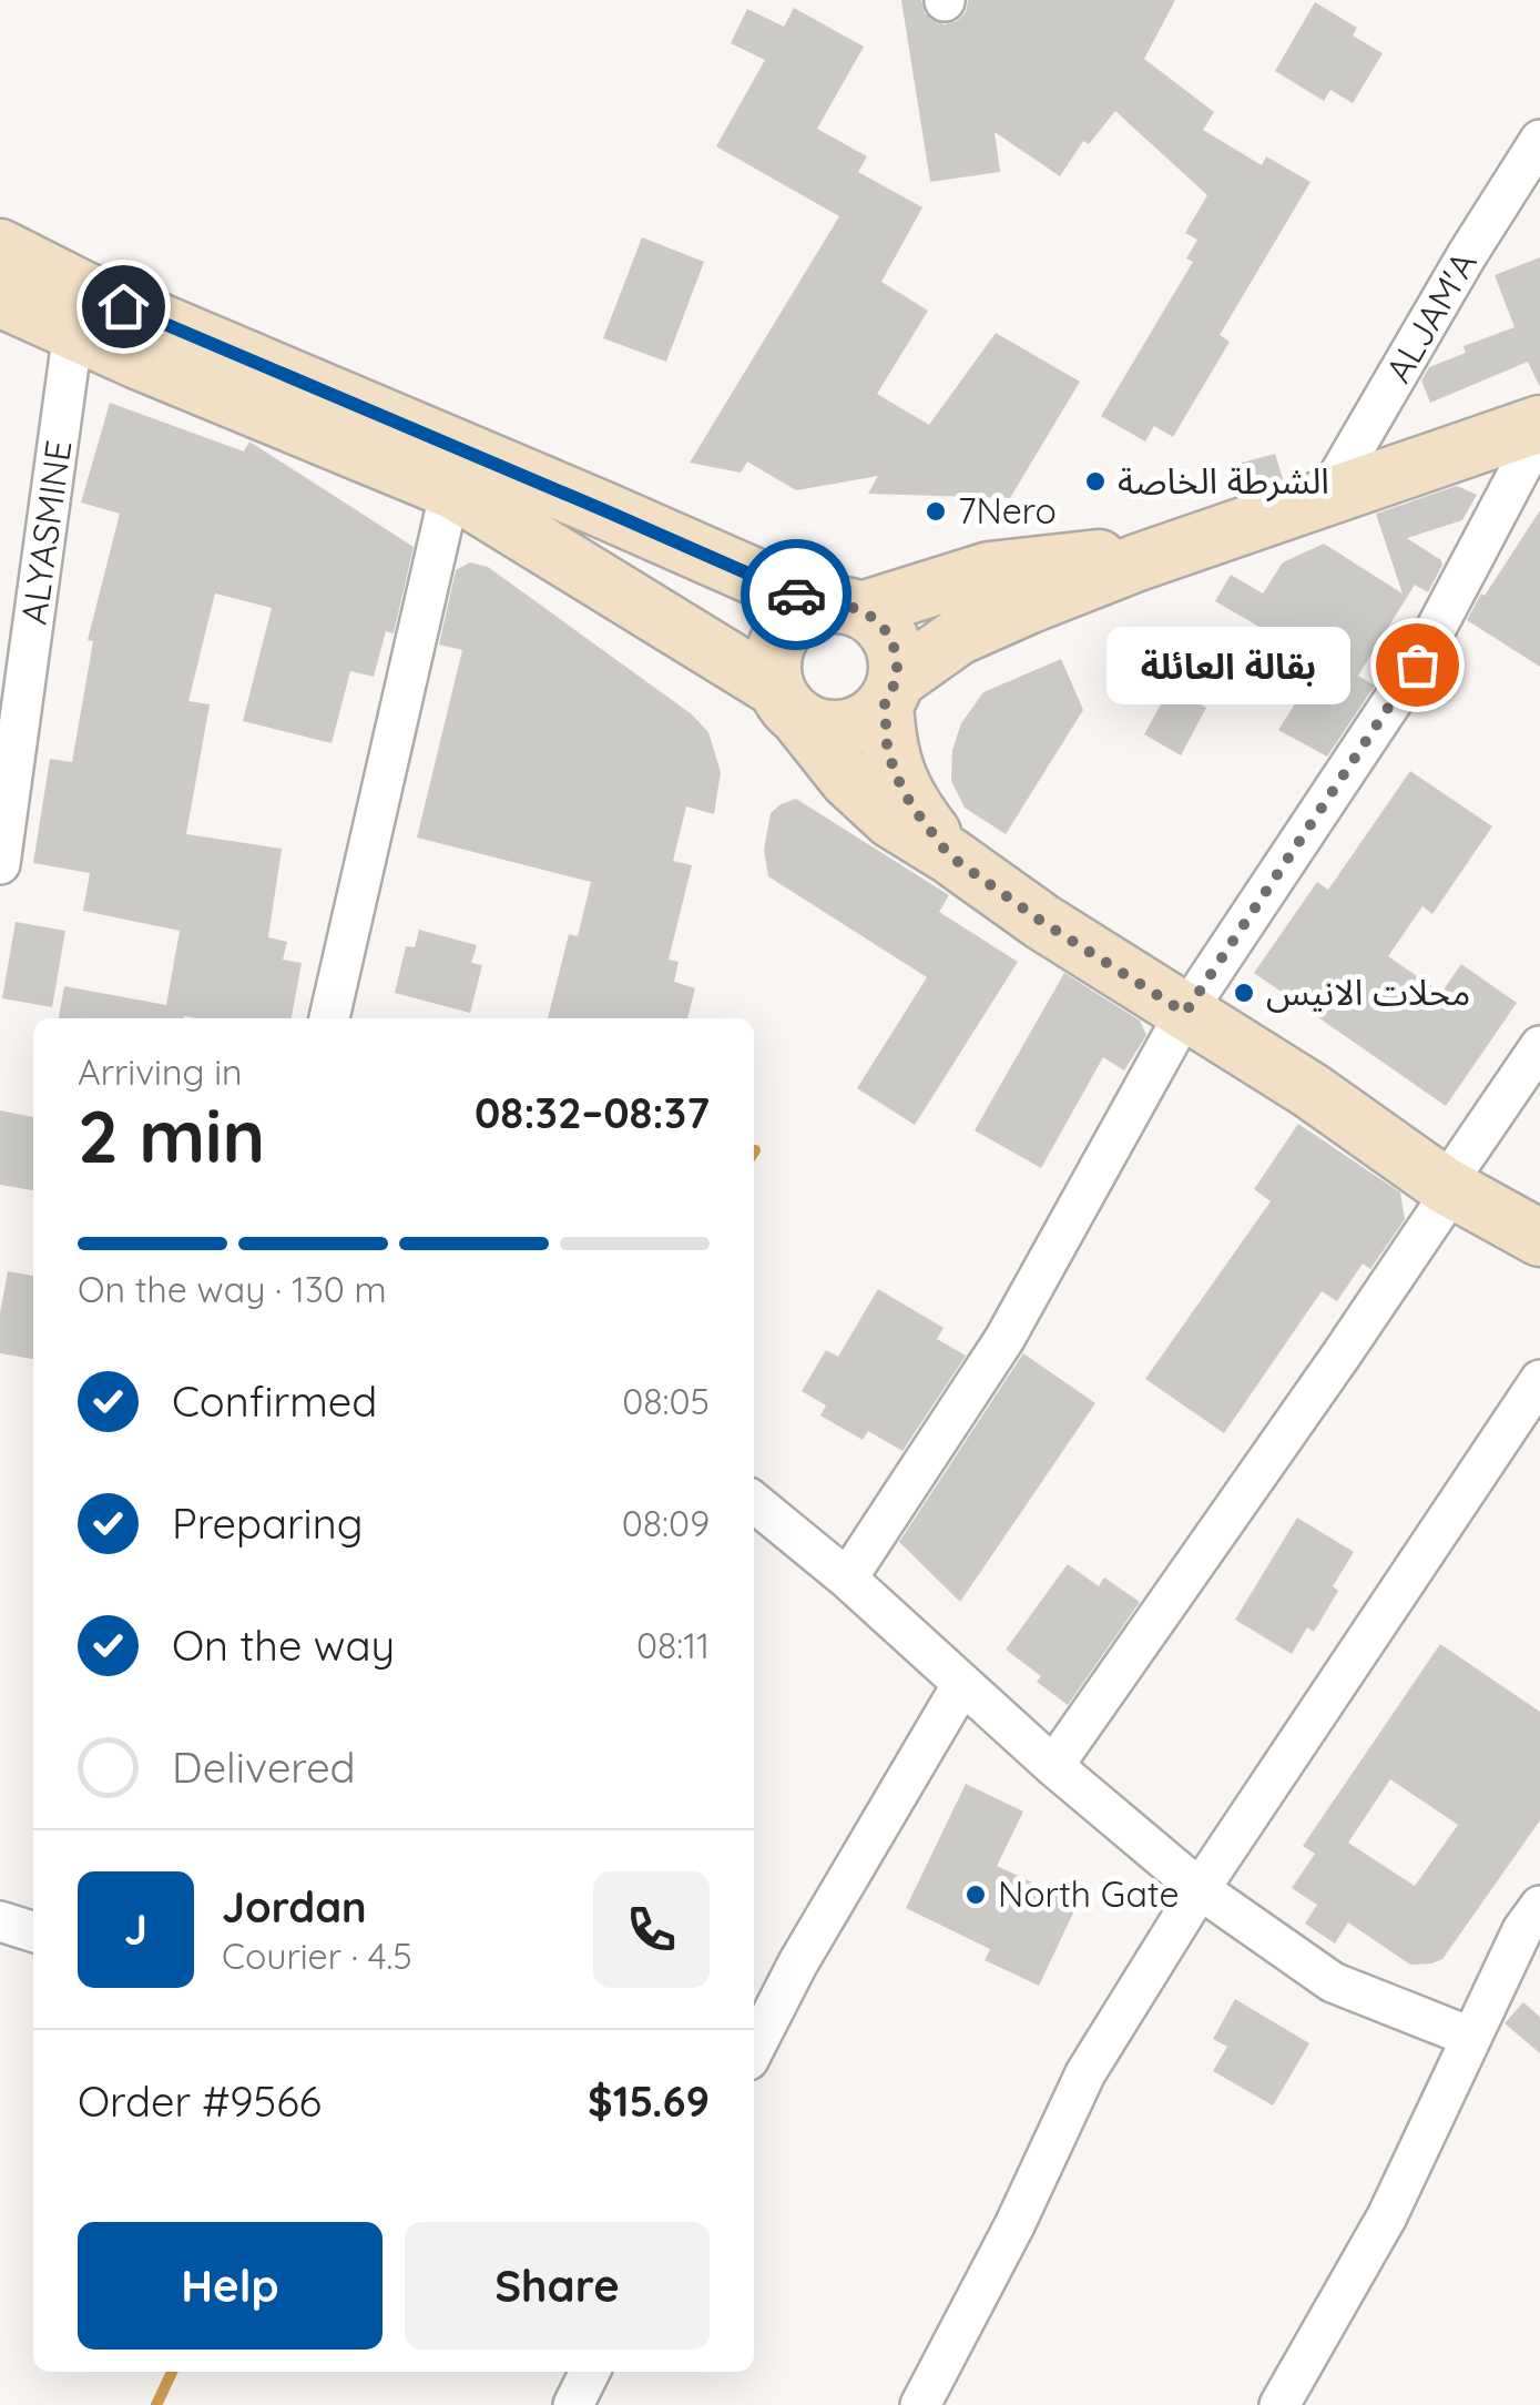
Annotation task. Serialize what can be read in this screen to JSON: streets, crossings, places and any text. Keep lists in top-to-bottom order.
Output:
{
  "streets": {
    "street": ["ALJAM'A", "ALYASMINE"]
  },
  "places": [
    "الشرطة الخاصة",
    "7Nero",
    "بقالة العائلة",
    "محلات الانيس",
    "North Gate"
  ],
  "page": {
    "bubble": "بقالة العائلة",
    "heading": ["2 min", "Arriving in", "08:32–08:37"],
    "panel": [
      "Jordan",
      "Courier · 4.5",
      "Order #9566",
      "$15.69"
    ],
    "bar": "On the way · 130 m",
    "list": [
      ["Confirmed", "08:05"],
      ["Preparing", "08:09"],
      ["On the way", "08:11"],
      "Delivered"
    ],
    "round": "J",
    "buttons": ["Help", "Share"]
  }
}
